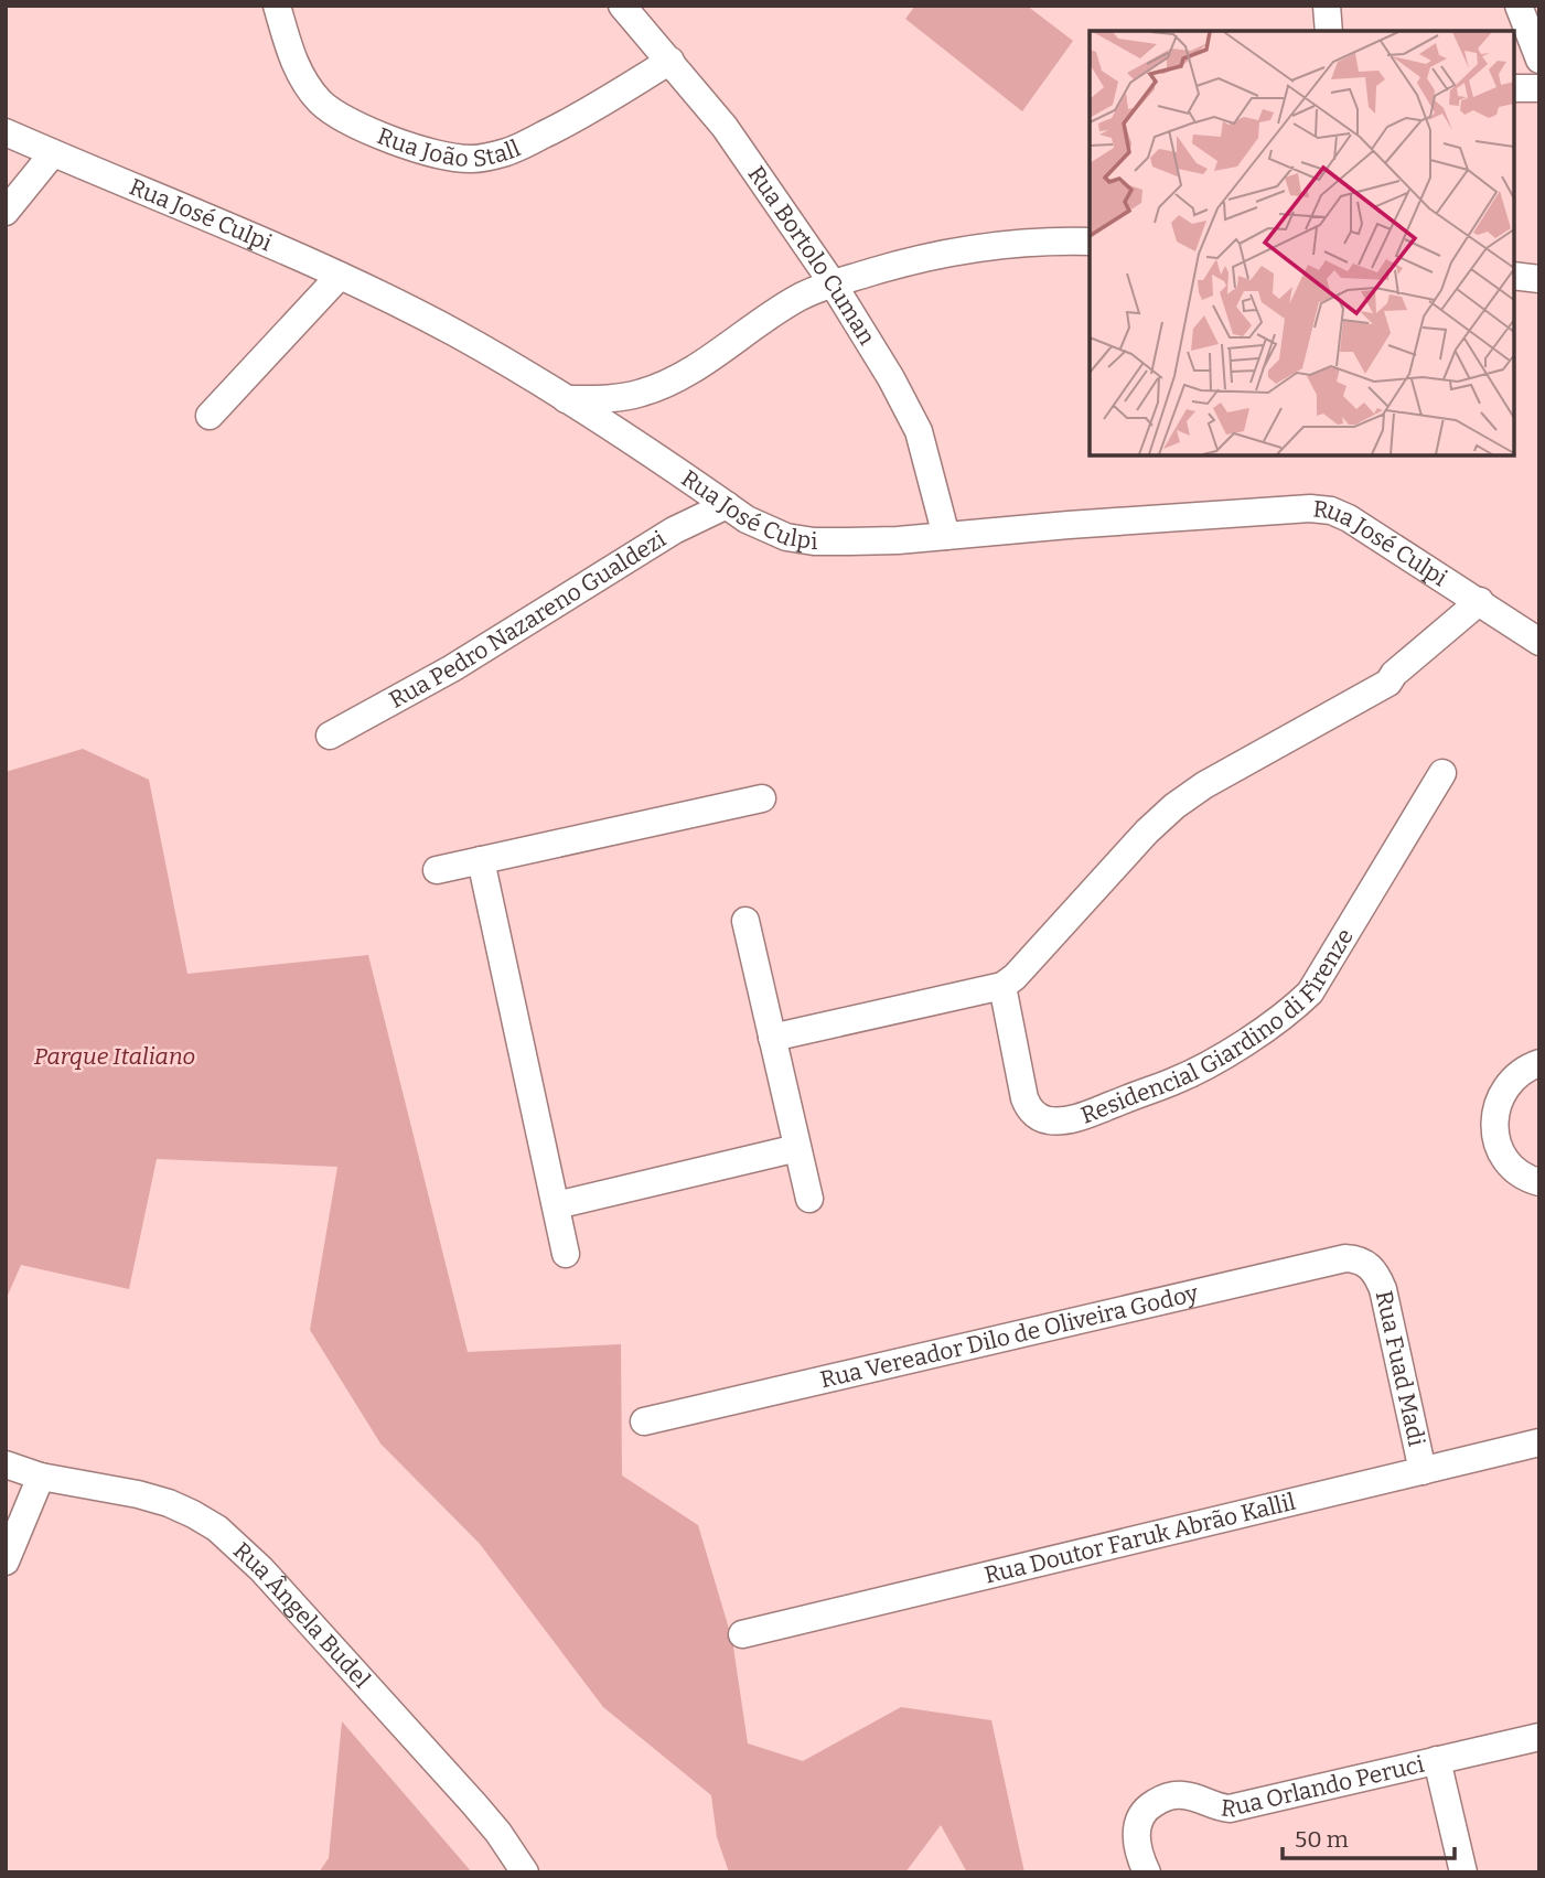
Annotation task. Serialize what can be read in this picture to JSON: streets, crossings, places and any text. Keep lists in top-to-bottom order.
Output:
{
  "streets": {
    "street": [
      "Rua João Stall",
      "Rua José Culpi",
      "Rua Bortolo Cuman",
      "Rua Pedro Nazareno Gualdezi",
      "Residencial Giardino di Firenze",
      "Rua Vereador Dilo de Oliveira Godoy",
      "Rua Fuad Madi",
      "Rua Doutor Faruk Abrão Kallil",
      "Rua Ângela Budel",
      "Rua Orlando Peruci"
    ]
  },
  "crossings": [
    ["Rua João Stall", "Rua Bortolo Cuman"],
    ["Rua José Culpi", "Rua Bortolo Cuman"],
    ["Rua José Culpi", "Rua Pedro Nazareno Gualdezi"],
    ["Rua Vereador Dilo de Oliveira Godoy", "Rua Fuad Madi"],
    ["Rua Fuad Madi", "Rua Doutor Faruk Abrão Kallil"]
  ],
  "parks": ["Parque Italiano"],
  "scale_bar": "50 m"
}
